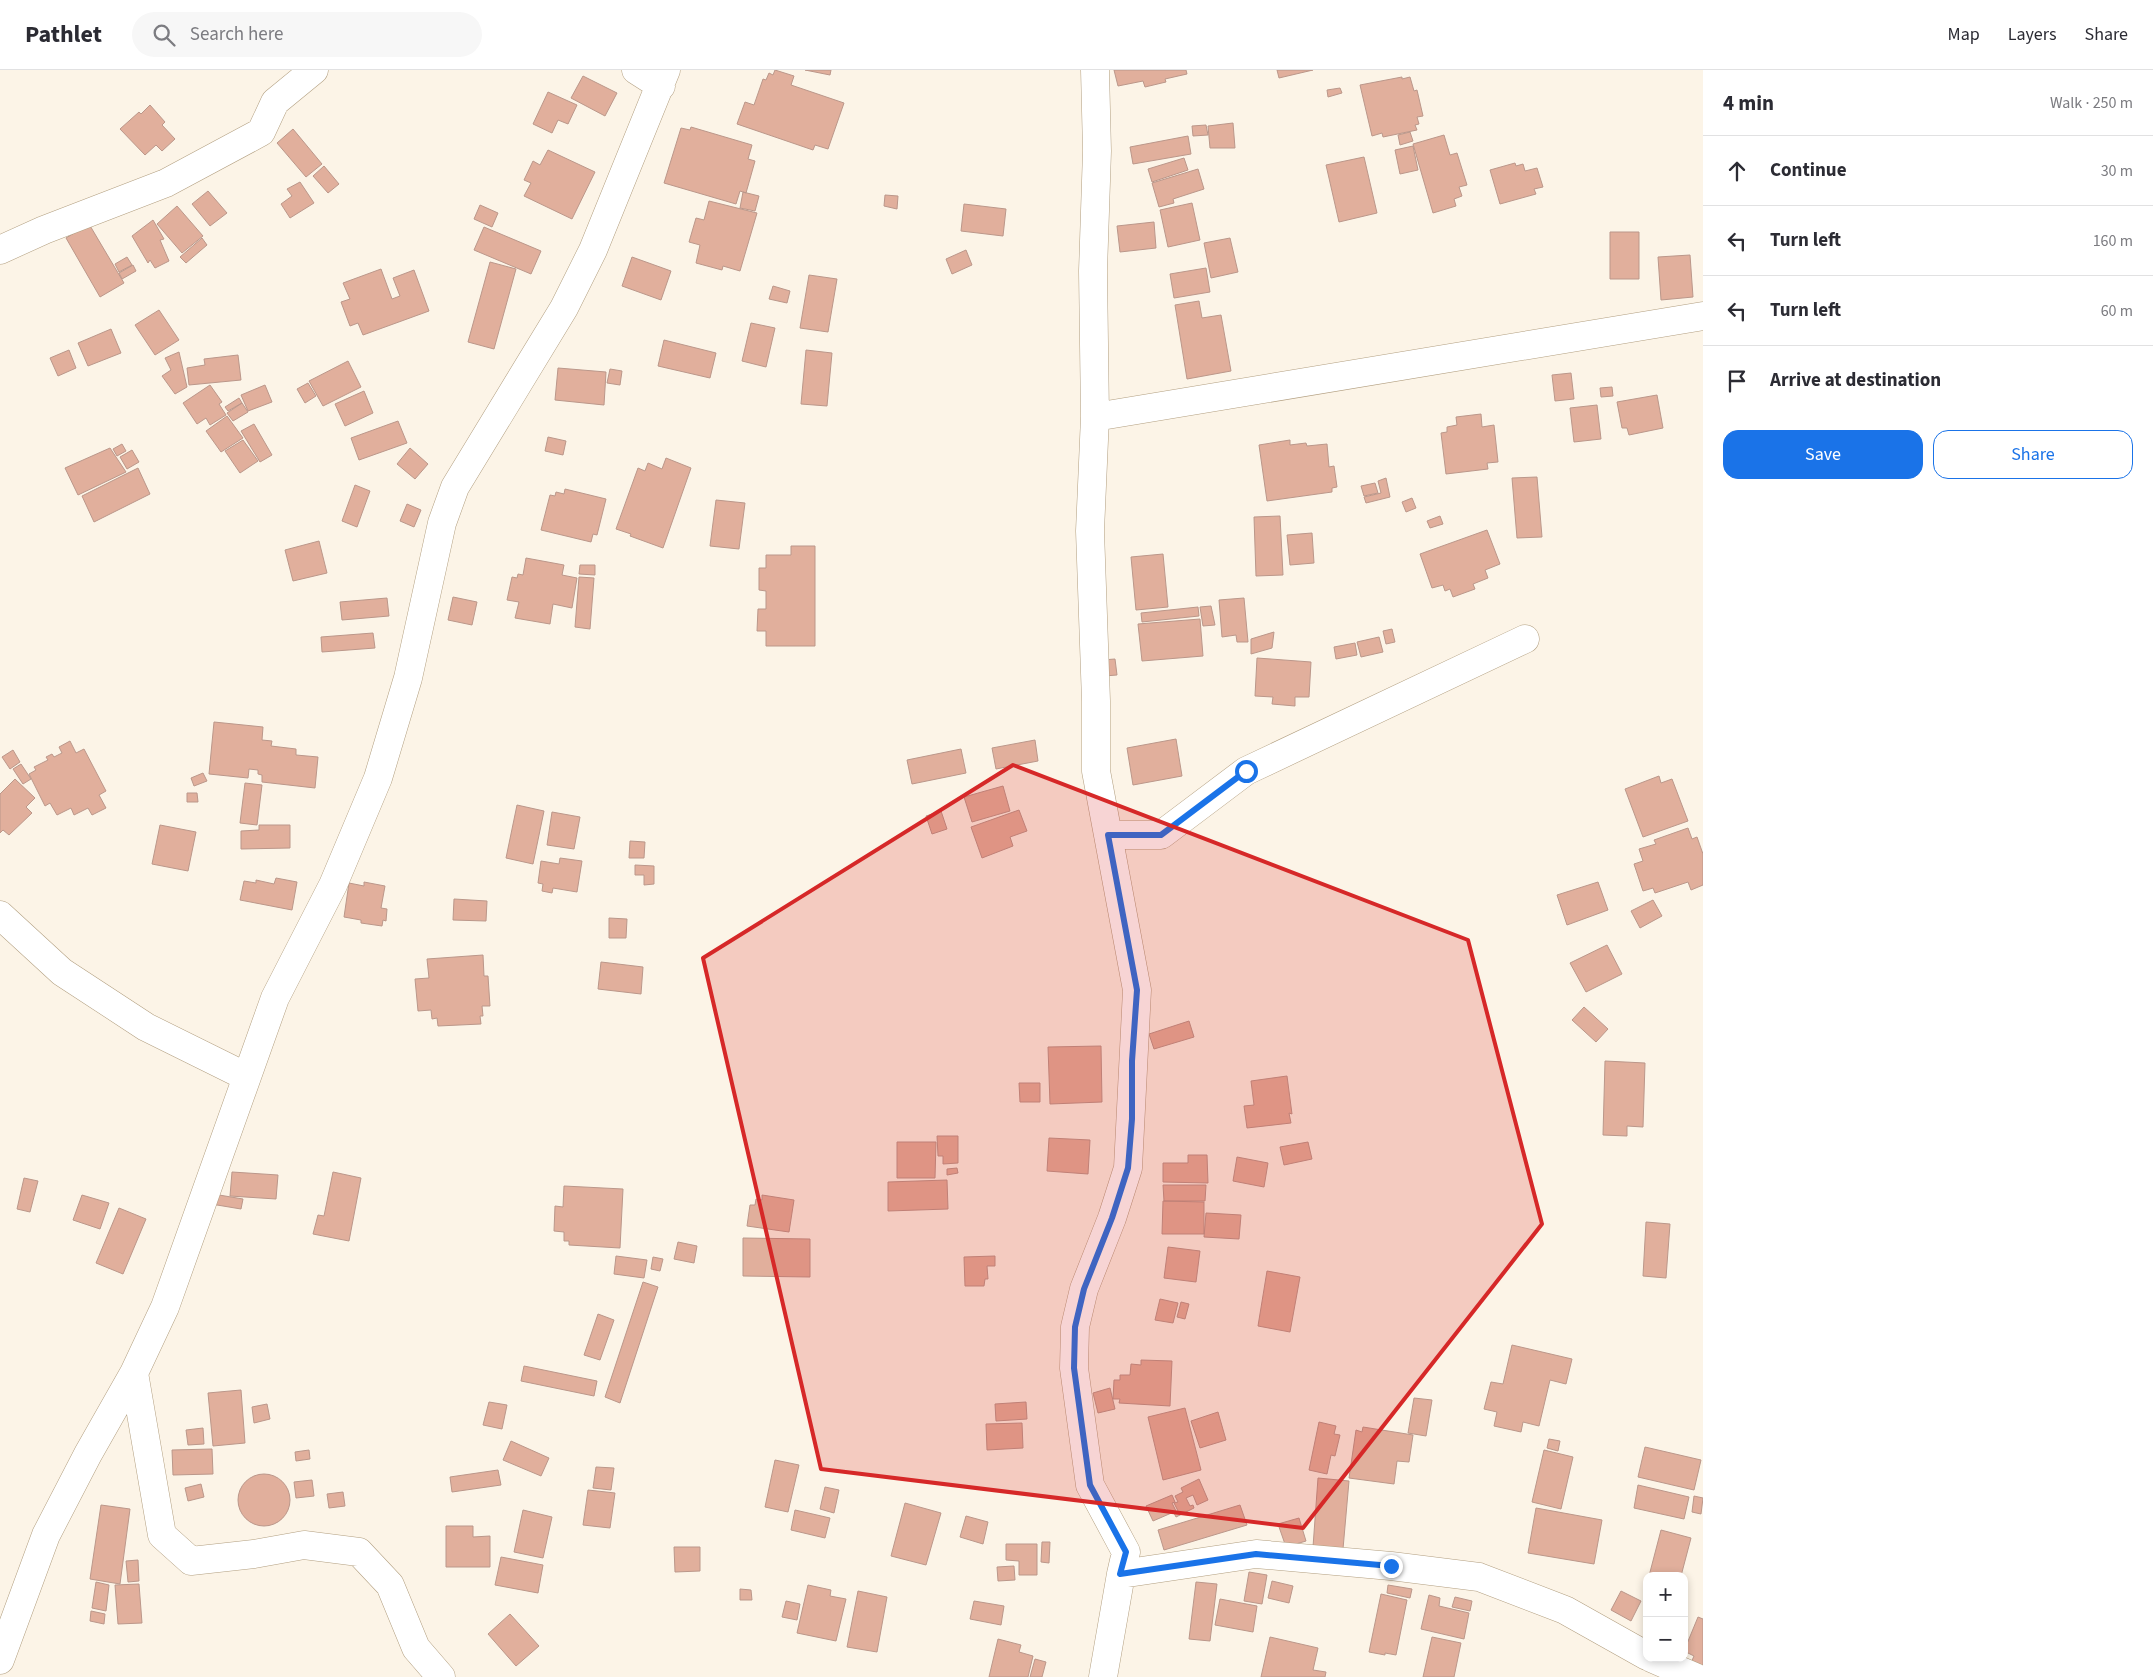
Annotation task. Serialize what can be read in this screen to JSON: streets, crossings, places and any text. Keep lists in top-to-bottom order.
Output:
{
  "page": {
    "header": "Pathlet",
    "search": "Search here",
    "nav": ["Map", "Layers", "Share"],
    "heading": ["4 min", "Walk · 250 m"],
    "list": [
      ["Continue", "30 m"],
      ["Turn left", "160 m"],
      ["Turn left", "60 m"],
      "Arrive at destination"
    ],
    "buttons": ["Save", "Share"],
    "map_buttons": ["+", "−"]
  }
}
